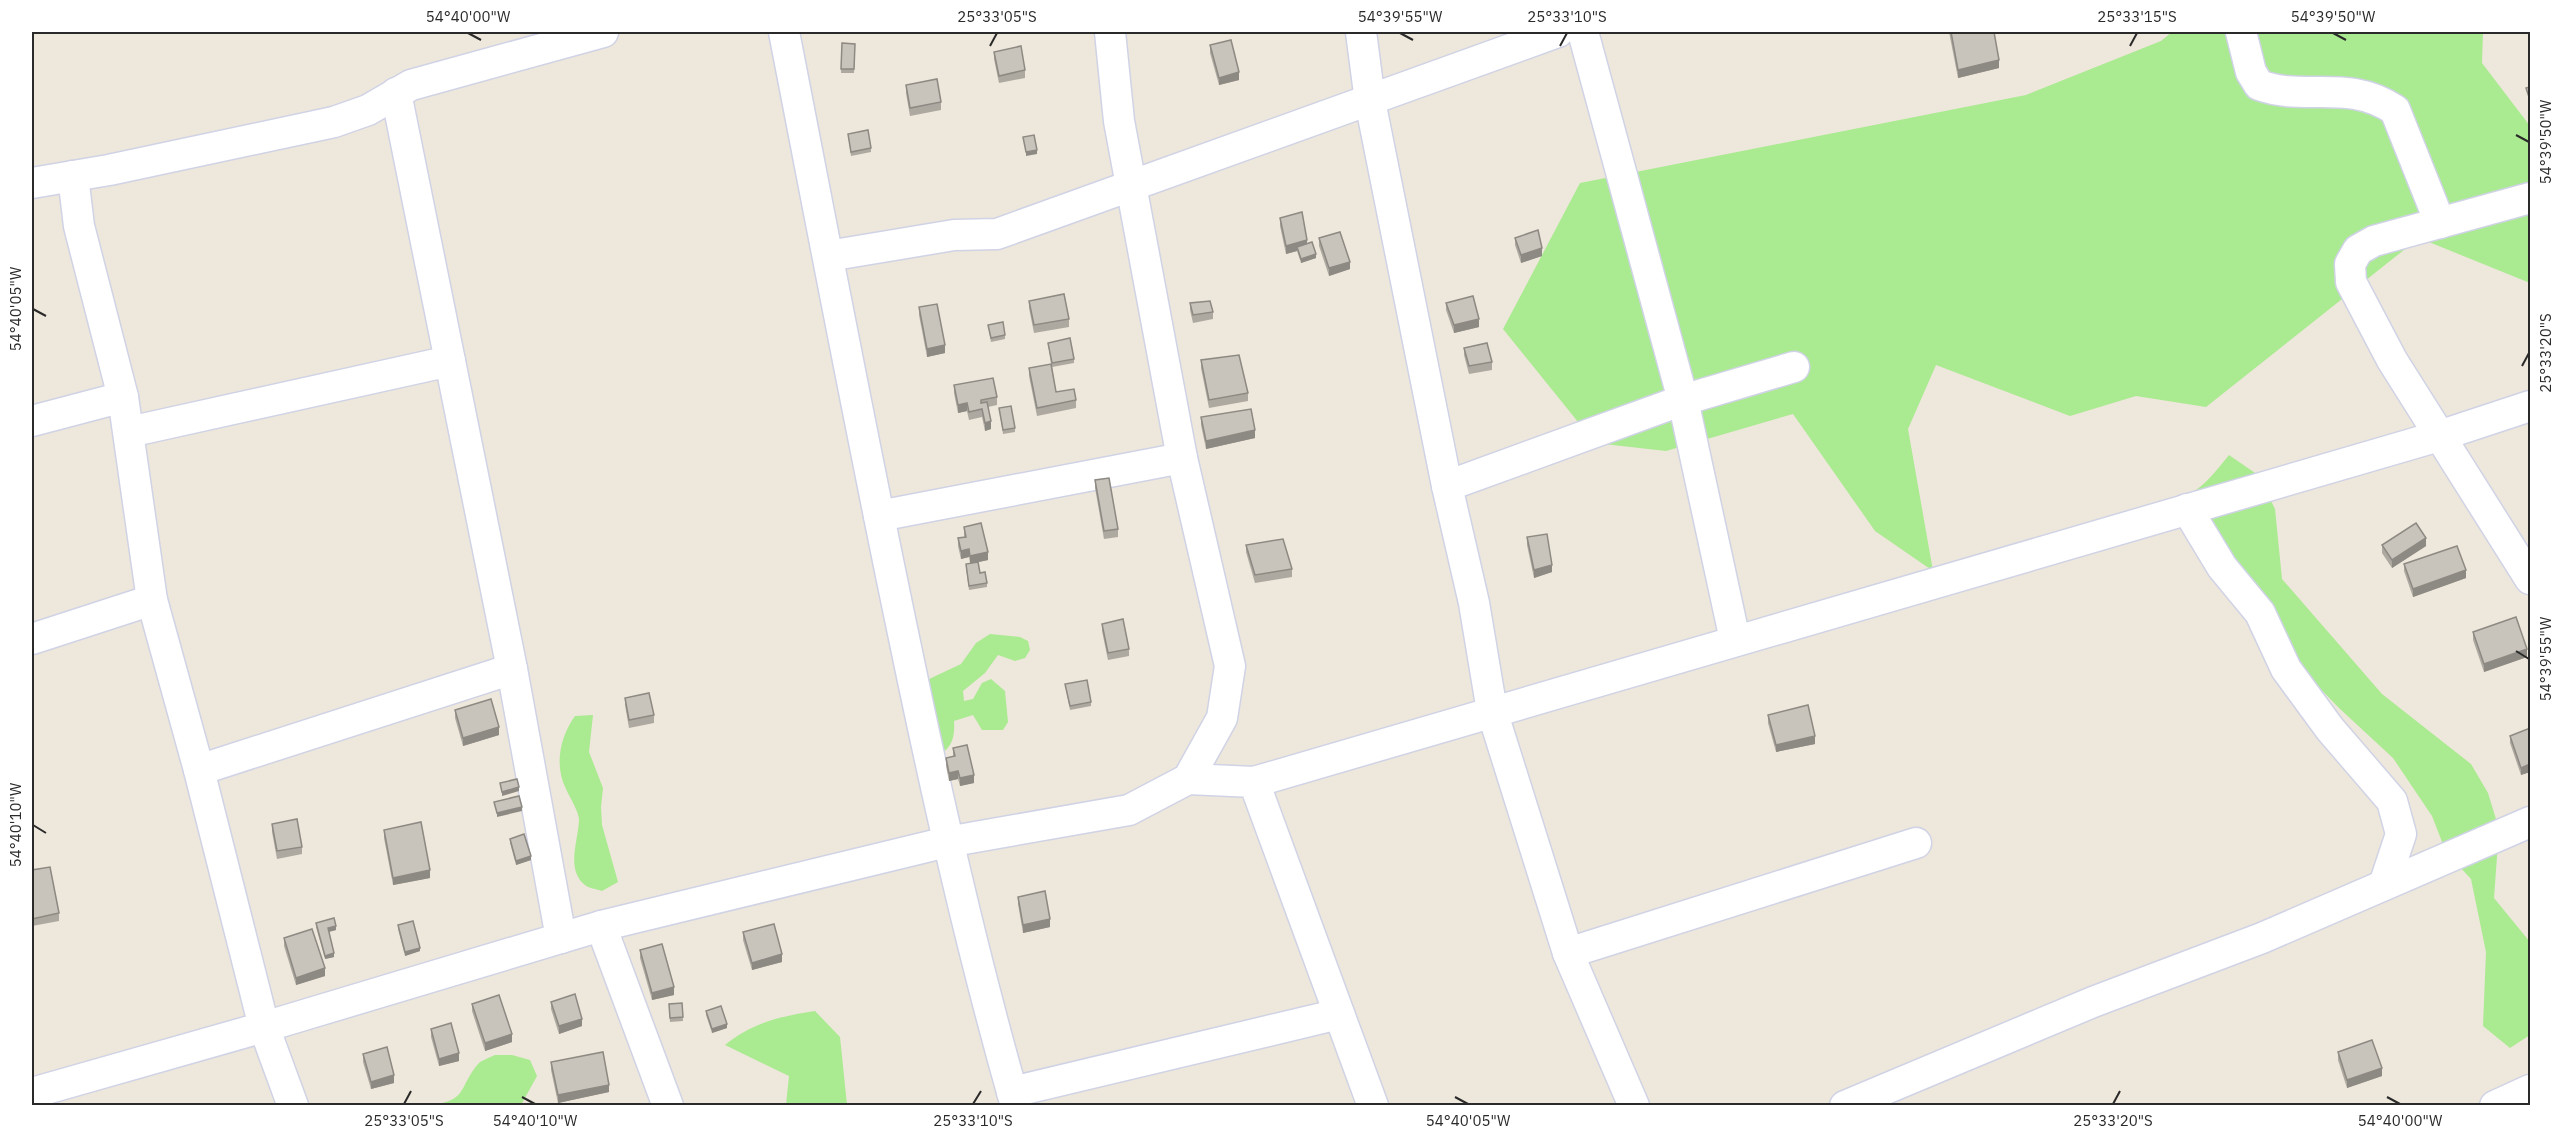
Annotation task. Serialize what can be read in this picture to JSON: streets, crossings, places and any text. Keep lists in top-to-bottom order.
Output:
{
  "coordinates": [
    "54°40'00\"W",
    "25°33'05\"S",
    "54°39'55\"W",
    "25°33'10\"S",
    "25°33'15\"S",
    "54°39'50\"W",
    "54°40'05\"W",
    "25°33'20\"S",
    "54°40'10\"W"
  ]
}
